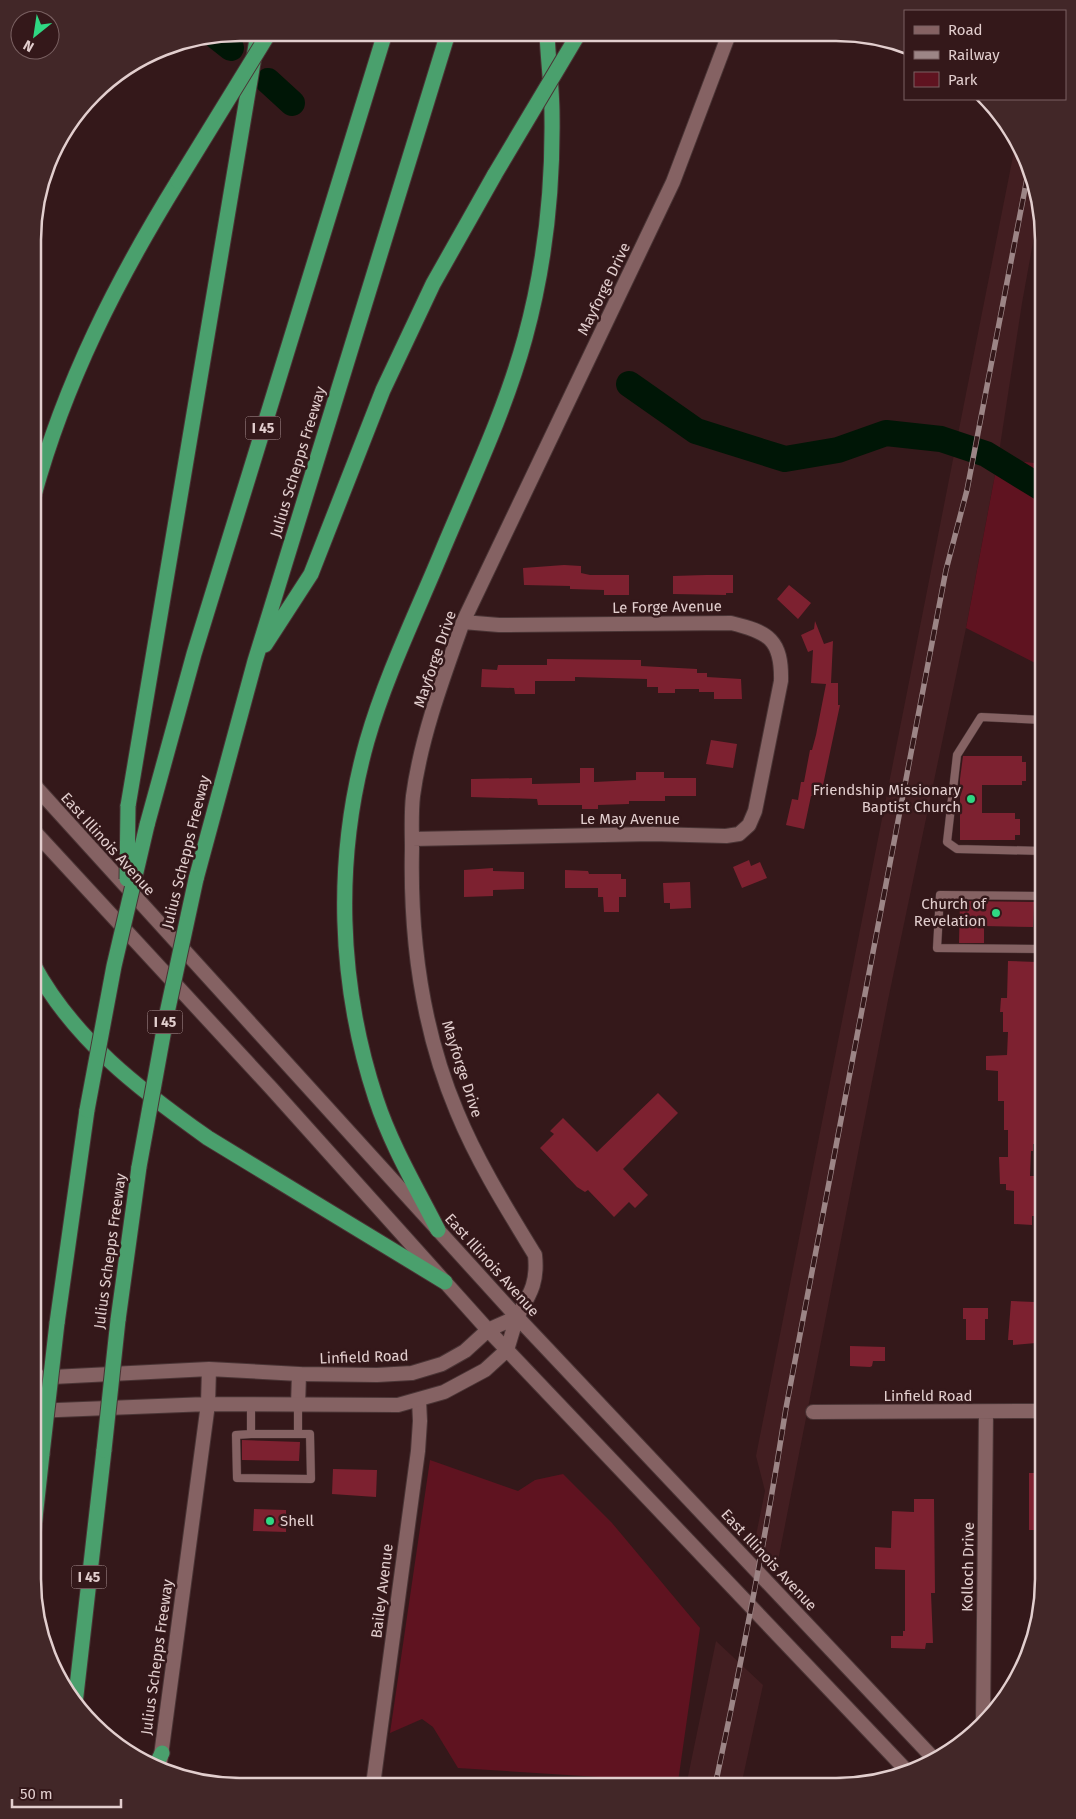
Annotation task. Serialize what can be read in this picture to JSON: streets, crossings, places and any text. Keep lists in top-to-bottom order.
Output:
{
  "streets": {
    "highway": ["I 45", "Julius Schepps Freeway"],
    "main road": [
      "Mayforge Drive",
      "Le Forge Avenue",
      "Le May Avenue",
      "East Illinois Avenue",
      "Linfield Road",
      "Kolloch Drive",
      "Bailey Avenue"
    ]
  },
  "crossings": [
    ["Mayforge Drive", "Le Forge Avenue"],
    ["Mayforge Drive", "Le May Avenue"],
    ["Mayforge Drive", "East Illinois Avenue"],
    ["Mayforge Drive", "Linfield Road"],
    ["Julius Schepps Freeway", "Linfield Road"],
    ["Le Forge Avenue", "Le May Avenue"],
    ["East Illinois Avenue", "Linfield Road"],
    ["Linfield Road", "Kolloch Drive"]
  ],
  "places": ["Friendship Missionary Baptist Church", "Church of Revelation", "Shell"],
  "legend": ["Road", "Railway", "Park"],
  "scale_bar": "50 m",
  "north": "bottom left"
}
